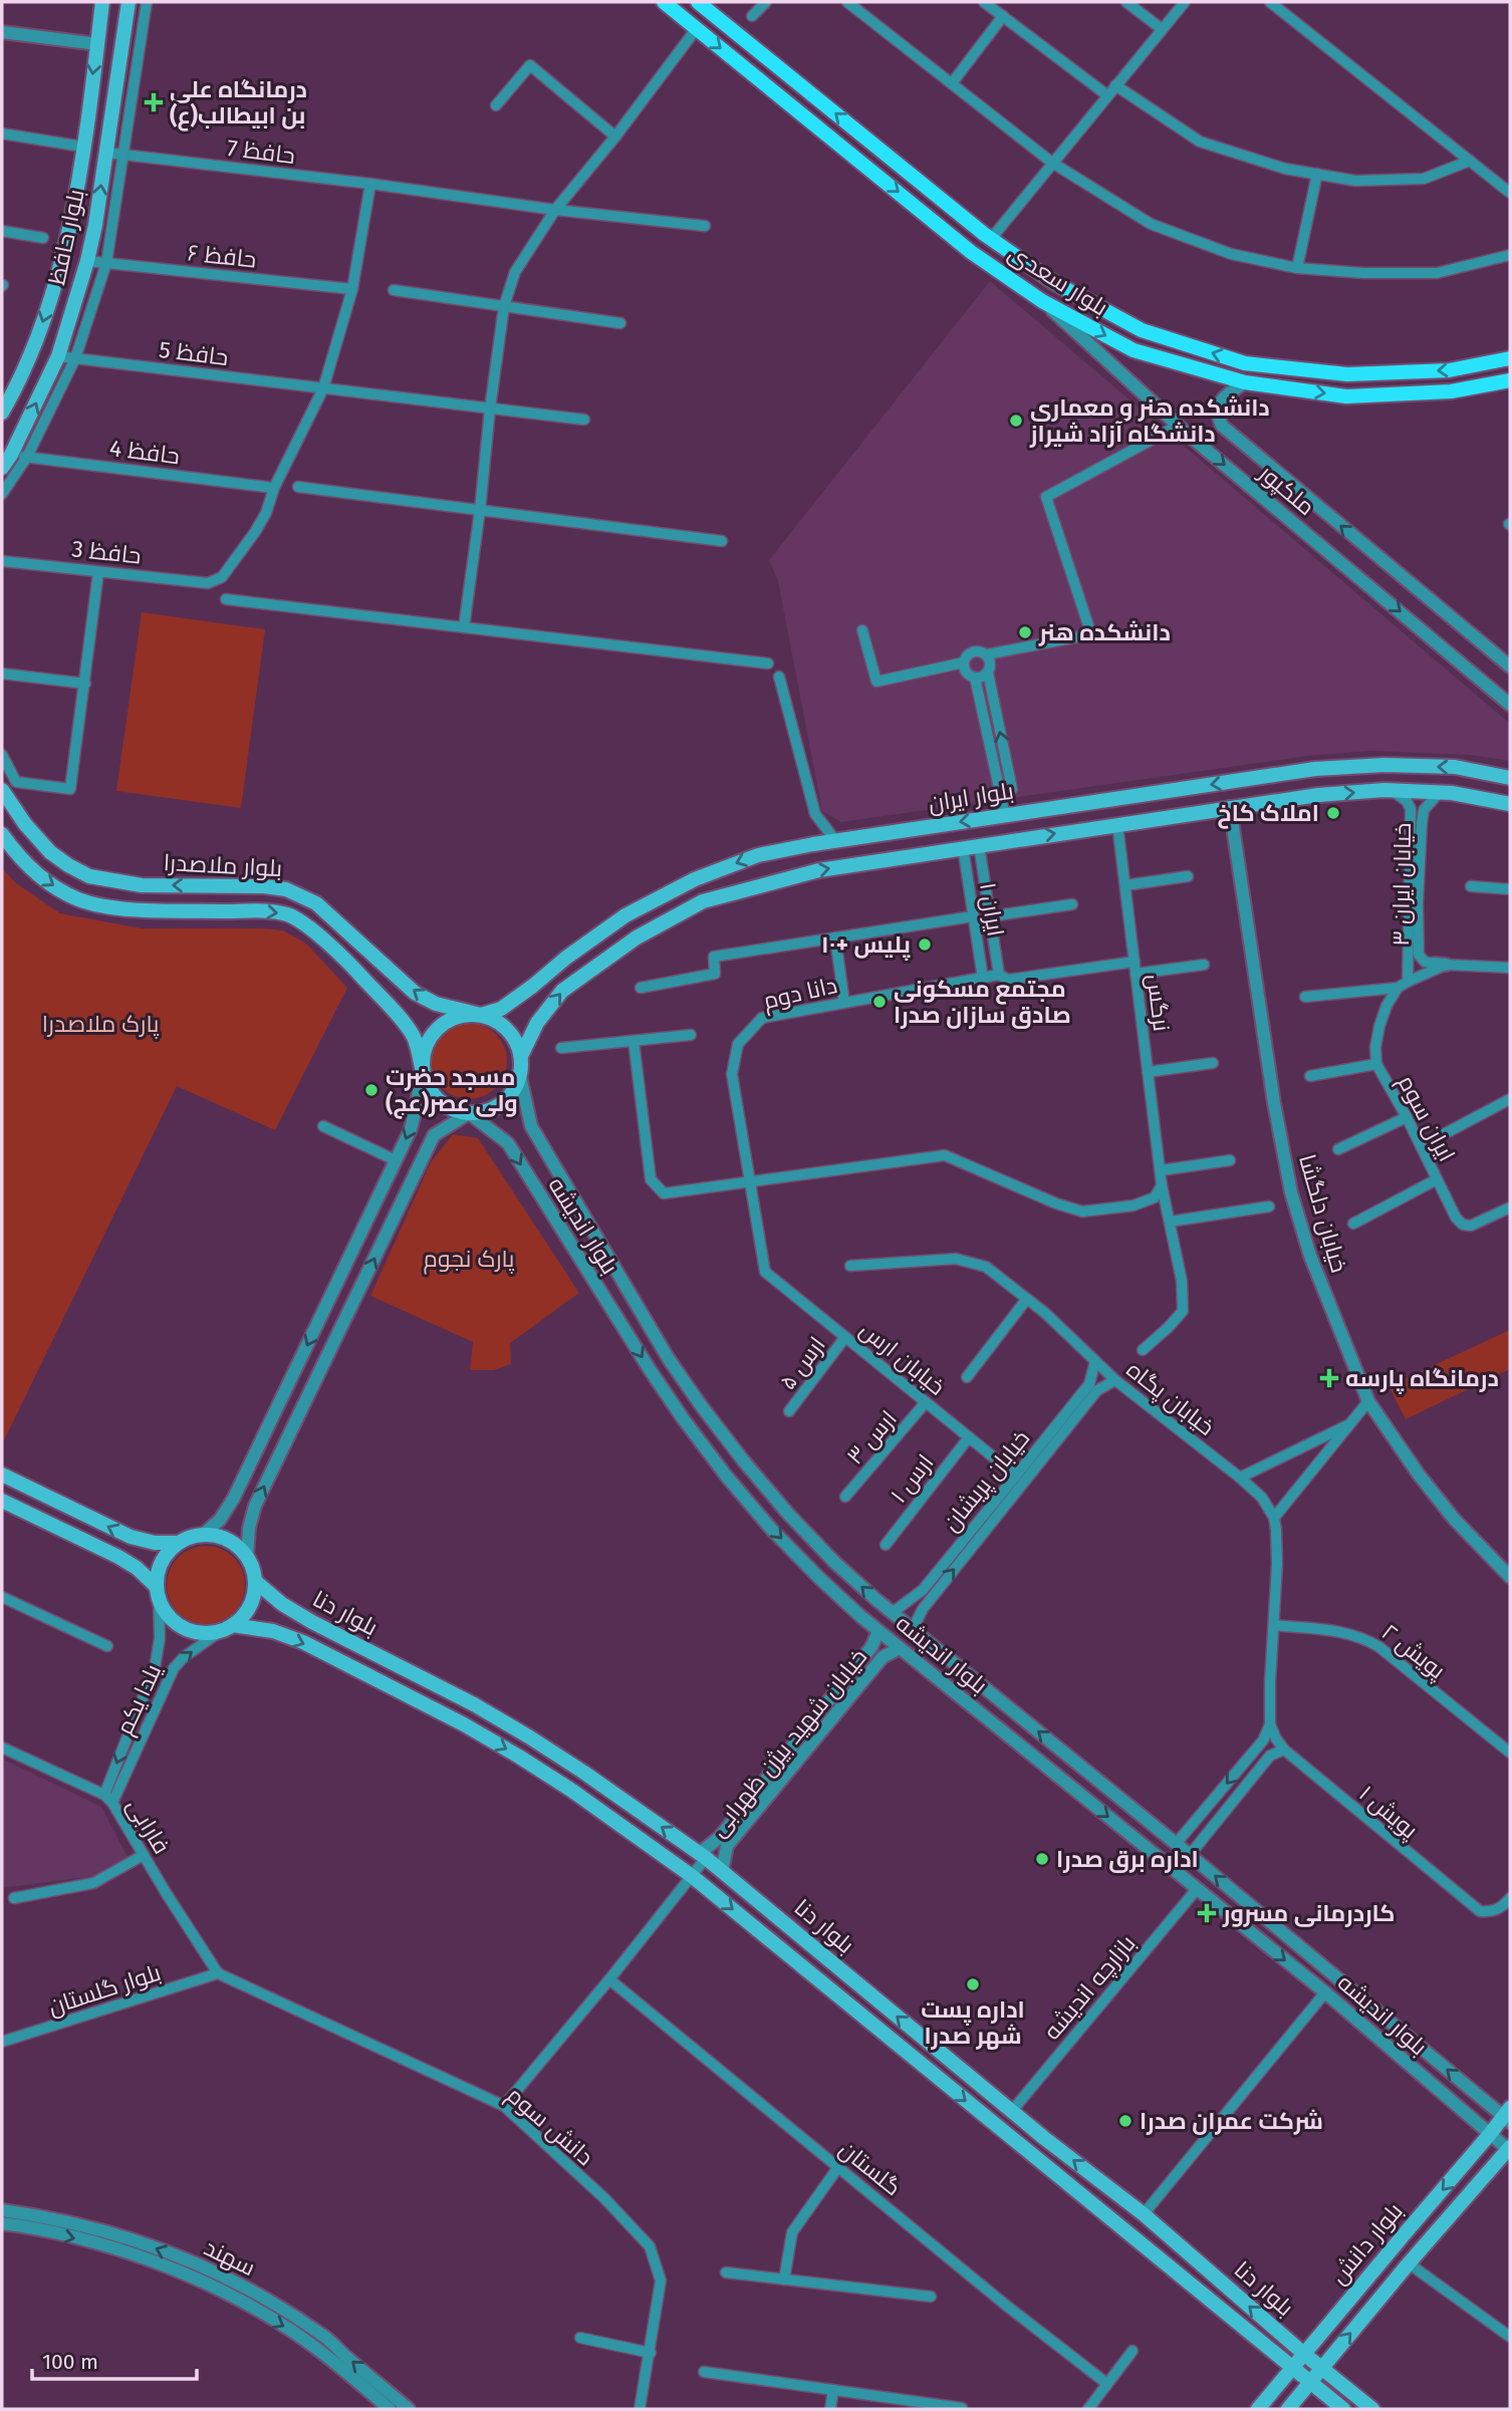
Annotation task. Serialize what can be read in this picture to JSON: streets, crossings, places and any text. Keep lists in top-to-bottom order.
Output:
{
  "streets": {
    "main road": [
      "بلوار حافظ",
      "بلوار سعدی",
      "بلوار ایران",
      "بلوار ملاصدرا",
      "بلوار دنا",
      "بلوار دانش"
    ],
    "street": [
      "حافظ 7",
      "حافظ ۶",
      "حافظ 5",
      "حافظ 4",
      "ملکپور",
      "حافظ 3",
      "خیابان ایران ۳",
      "ایران ۱",
      "دانا دوم",
      "نرگس",
      "ایران سوم",
      "خیابان دلگشا",
      "بلوار اندیشه",
      "خیابان ارس",
      "ارس ۵",
      "خیابان پگاه",
      "ارس ۳",
      "ارس ۱",
      "خیابان پریشان",
      "پویش ۲",
      "یلدا یکم",
      "خیابان شهید بیژن ظهرابی",
      "پویش ۱",
      "فارابی",
      "بازارچه اندیشه",
      "بلوار گلستان",
      "دانش سوم",
      "گلستان",
      "سهند"
    ]
  },
  "crossings": [
    ["حافظ 7", "بلوار حافظ"],
    ["بلوار حافظ", "حافظ ۶"],
    ["بلوار حافظ", "حافظ 5"],
    ["بلوار حافظ", "حافظ 4"],
    ["بلوار سعدی", "ملکپور"],
    ["حافظ 4", "حافظ 3"],
    ["بلوار ایران", "بلوار ملاصدرا"],
    ["بلوار ایران", "بلوار اندیشه"],
    ["بلوار ملاصدرا", "بلوار اندیشه"],
    ["خیابان ایران ۳", "ایران سوم"],
    ["ایران ۱", "دانا دوم"],
    ["دانا دوم", "نرگس"],
    ["دانا دوم", "خیابان ارس"],
    ["بلوار اندیشه", "خیابان پریشان"],
    ["بلوار اندیشه", "خیابان شهید بیژن ظهرابی"],
    ["بلوار اندیشه", "بازارچه اندیشه"],
    ["بلوار اندیشه", "بلوار دانش"],
    ["خیابان ارس", "ارس ۵"],
    ["خیابان ارس", "ارس ۳"],
    ["خیابان ارس", "ارس ۱"],
    ["خیابان ارس", "خیابان پریشان"],
    ["خیابان پگاه", "خیابان پریشان"],
    ["بلوار دنا", "یلدا یکم"],
    ["بلوار دنا", "خیابان شهید بیژن ظهرابی"],
    ["بلوار دنا", "بازارچه اندیشه"],
    ["بلوار دنا", "بلوار دانش"],
    ["یلدا یکم", "فارابی"],
    ["فارابی", "بلوار گلستان"],
    ["فارابی", "دانش سوم"],
    ["بلوار گلستان", "دانش سوم"]
  ],
  "parks": ["پارک ملاصدرا", "پارک نجوم"],
  "places": {
    "health": ["درمانگاه علی بن ابیطالب(ع)", "درمانگاه پارسه", "کاردرمانی مسرور"],
    "other": [
      "دانشکده هنر و معماری دانشگاه آزاد شیراز",
      "دانشکده هنر",
      "املاک کاخ",
      "پلیس +۱۰",
      "مجتمع مسکونی صادق سازان صدرا",
      "مسجد حضرت ولی عصر(عج)",
      "اداره برق صدرا",
      "اداره پست شهر صدرا",
      "شرکت عمران صدرا"
    ]
  },
  "scale_bar": "100 m"
}
